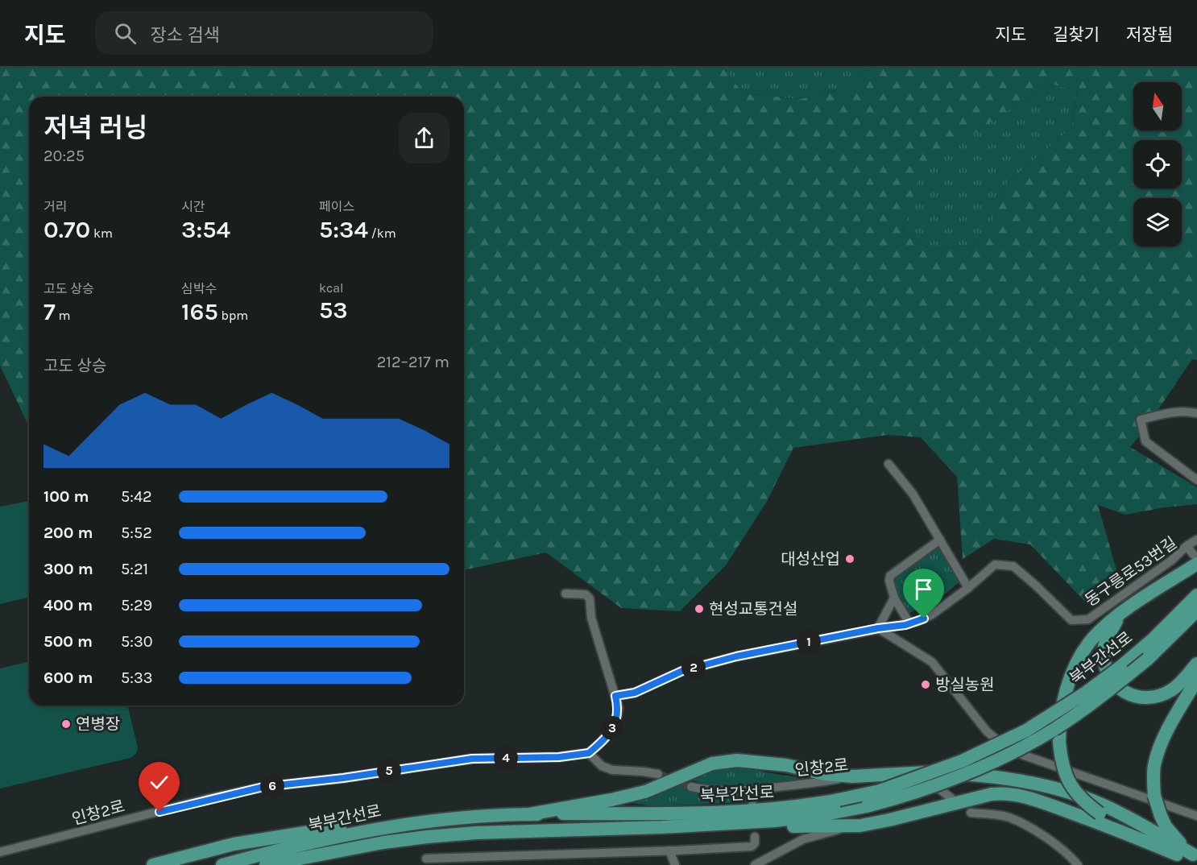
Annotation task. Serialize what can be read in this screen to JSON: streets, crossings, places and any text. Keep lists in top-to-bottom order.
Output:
{
  "streets": {
    "highway": ["북부간선로"],
    "street": ["동구릉로53번길", "인창2로"]
  },
  "places": [
    "대성산업",
    "현성교통건설",
    "방실농원",
    "연병장"
  ],
  "north": "top",
  "page": {
    "header": "지도",
    "search": "장소 검색",
    "nav": ["지도", "길찾기", "저장됨"],
    "heading": ["저녁 러닝", "20:25"],
    "stats": [
      ["거리", "0.70 km"],
      ["시간", "3:54"],
      ["페이스", "5:34 /km"],
      ["고도 상승", "7 m"],
      ["심박수", "165 bpm"],
      ["kcal", "53"]
    ],
    "chart": ["고도 상승", "212–217 m"],
    "list": [
      {
        "name": "100 m",
        "note": "5:42"
      },
      {
        "name": "200 m",
        "note": "5:52"
      },
      {
        "name": "300 m",
        "note": "5:21"
      },
      {
        "name": "400 m",
        "note": "5:29"
      },
      {
        "name": "500 m",
        "note": "5:30"
      },
      {
        "name": "600 m",
        "note": "5:33"
      }
    ],
    "pins": [
      "1",
      "2",
      "3",
      "4",
      "5",
      "6"
    ]
  }
}
